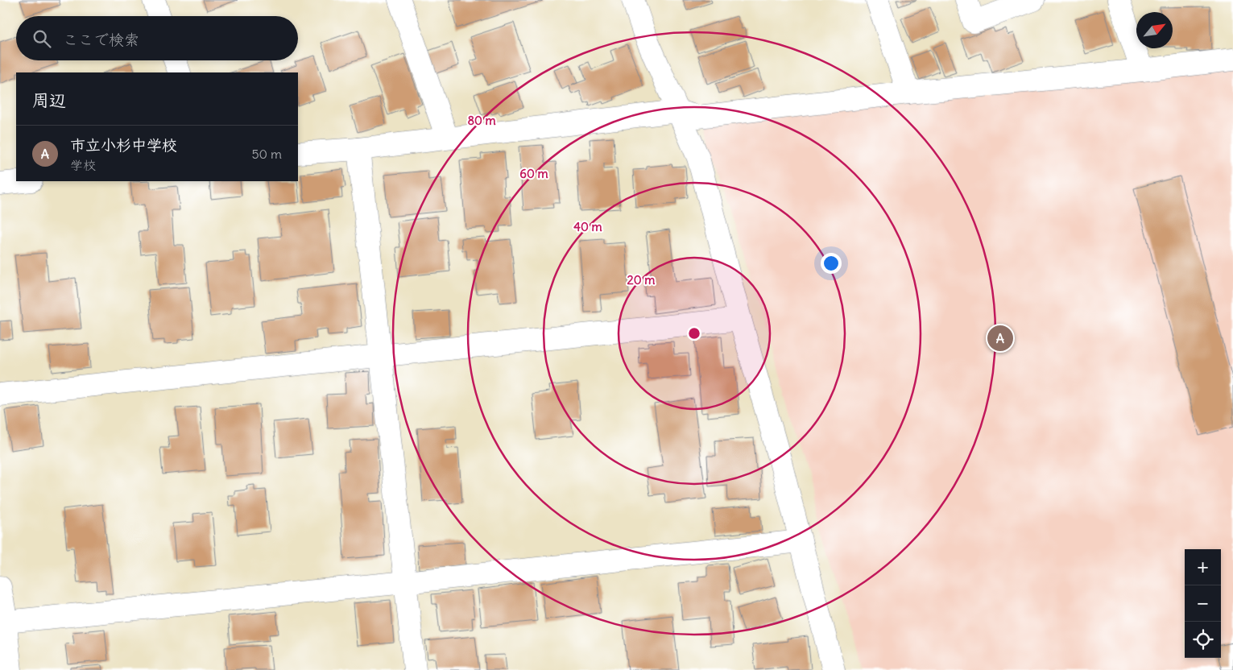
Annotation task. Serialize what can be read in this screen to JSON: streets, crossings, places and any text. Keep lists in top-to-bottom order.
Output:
{
  "north": "top right",
  "page": {
    "search": "ここで検索",
    "heading": "周辺",
    "list": [
      {
        "mark": "A",
        "name": "市立小杉中学校",
        "note": "学校",
        "value": "50 m"
      }
    ],
    "pins": "A",
    "map_buttons": ["+", "−"]
  },
  "rings": [
    "80 m",
    "60 m",
    "40 m",
    "20 m"
  ]
}
